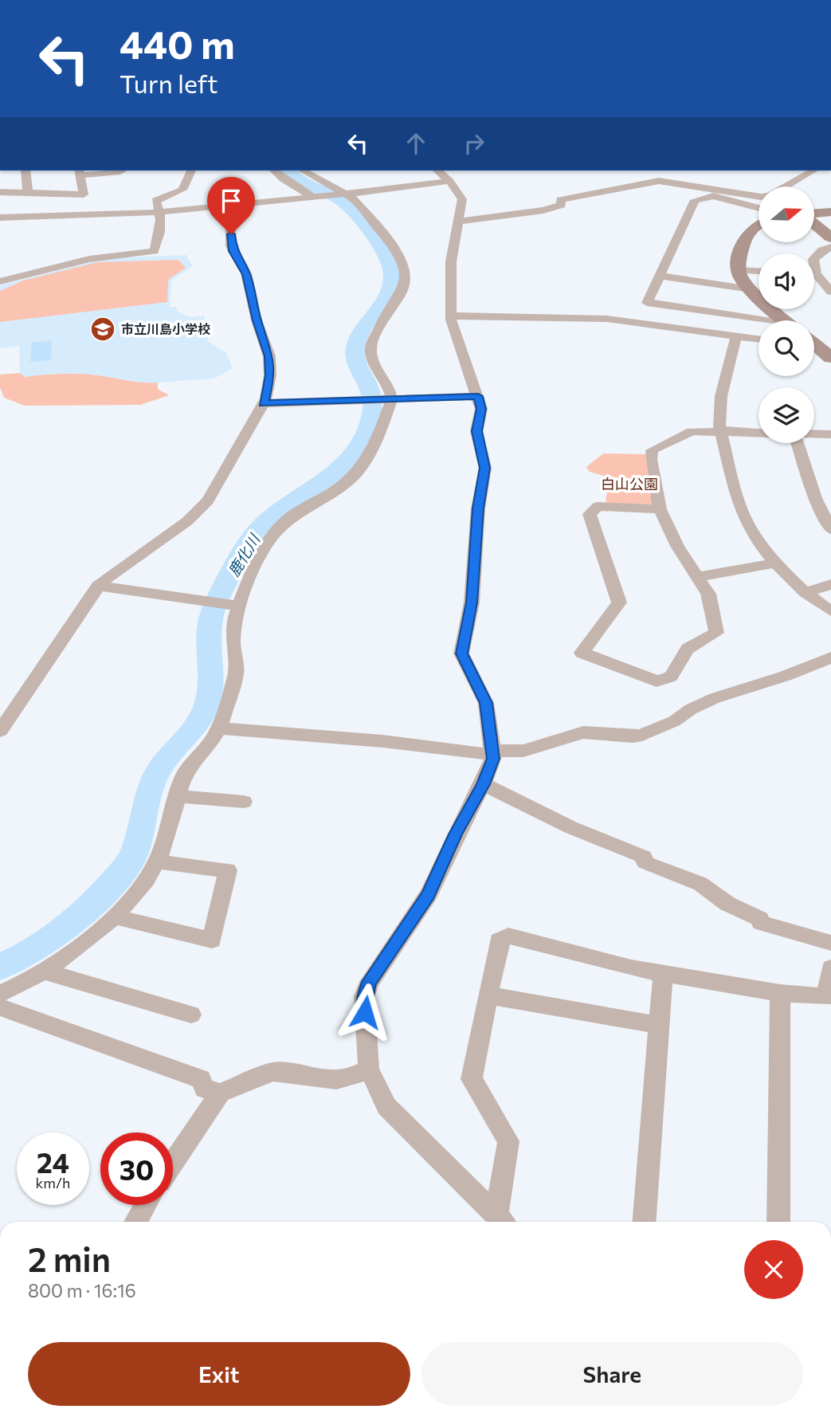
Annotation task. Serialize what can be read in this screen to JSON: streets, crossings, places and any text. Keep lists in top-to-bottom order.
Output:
{
  "water": ["鹿化川"],
  "parks": ["白山公園"],
  "places": {
    "school or university": ["市立川島小学校"]
  },
  "north": "right",
  "page": {
    "turn": ["440 m", "Turn left"],
    "speed": "24 km/h",
    "limit": "30",
    "heading": ["2 min", "800 m · 16:16"],
    "buttons": ["Exit", "Share"]
  }
}
